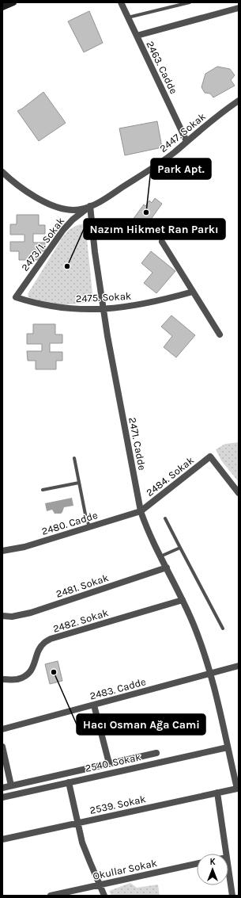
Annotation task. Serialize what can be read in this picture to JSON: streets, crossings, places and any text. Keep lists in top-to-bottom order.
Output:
{
  "streets": {
    "street": [
      "2463. Cadde",
      "2447. Sokak",
      "2473/1. Sokak",
      "2475. Sokak",
      "2471. Cadde",
      "2484. Sokak",
      "2480. Cadde",
      "2481. Sokak",
      "2482. Sokak",
      "2483. Cadde",
      "2540. Sokak",
      "2539. Sokak",
      "Okullar Sokak"
    ]
  },
  "crossings": [
    ["2463. Cadde", "2447. Sokak"],
    ["2447. Sokak", "2473/1. Sokak"],
    ["2447. Sokak", "2471. Cadde"],
    ["2473/1. Sokak", "2475. Sokak"],
    ["2473/1. Sokak", "2471. Cadde"],
    ["2475. Sokak", "2471. Cadde"],
    ["2471. Cadde", "2484. Sokak"],
    ["2471. Cadde", "2480. Cadde"],
    ["2471. Cadde", "2481. Sokak"],
    ["2471. Cadde", "2482. Sokak"],
    ["2471. Cadde", "2483. Cadde"],
    ["2471. Cadde", "2540. Sokak"],
    ["2471. Cadde", "2539. Sokak"],
    ["2484. Sokak", "2480. Cadde"]
  ],
  "places": ["Park Apt.", "Nazım Hikmet Ran Parkı", "Hacı Osman Ağa Cami"],
  "north": "top"
}
